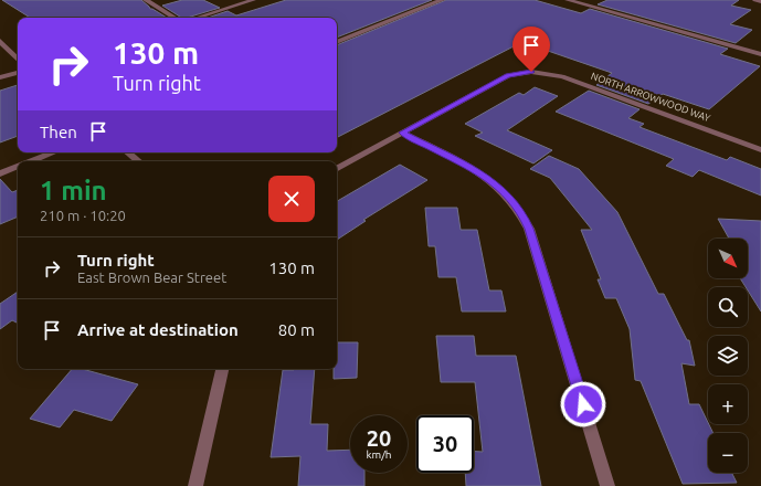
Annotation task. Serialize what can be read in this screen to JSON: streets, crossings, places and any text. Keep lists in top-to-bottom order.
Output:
{
  "streets": {
    "street": ["NORTH ARROWWOOD WAY"]
  },
  "north": "bottom right",
  "page": {
    "turn": ["130 m", "Turn right"],
    "then": "Then",
    "heading": ["1 min", "210 m · 10:20"],
    "list": [
      {
        "name": "Turn right",
        "note": "East Brown Bear Street",
        "value": "130 m"
      },
      {
        "name": "Arrive at destination",
        "value": "80 m"
      }
    ],
    "map_buttons": ["+", "−"],
    "speed": "20 km/h",
    "limit": "30"
  }
}
